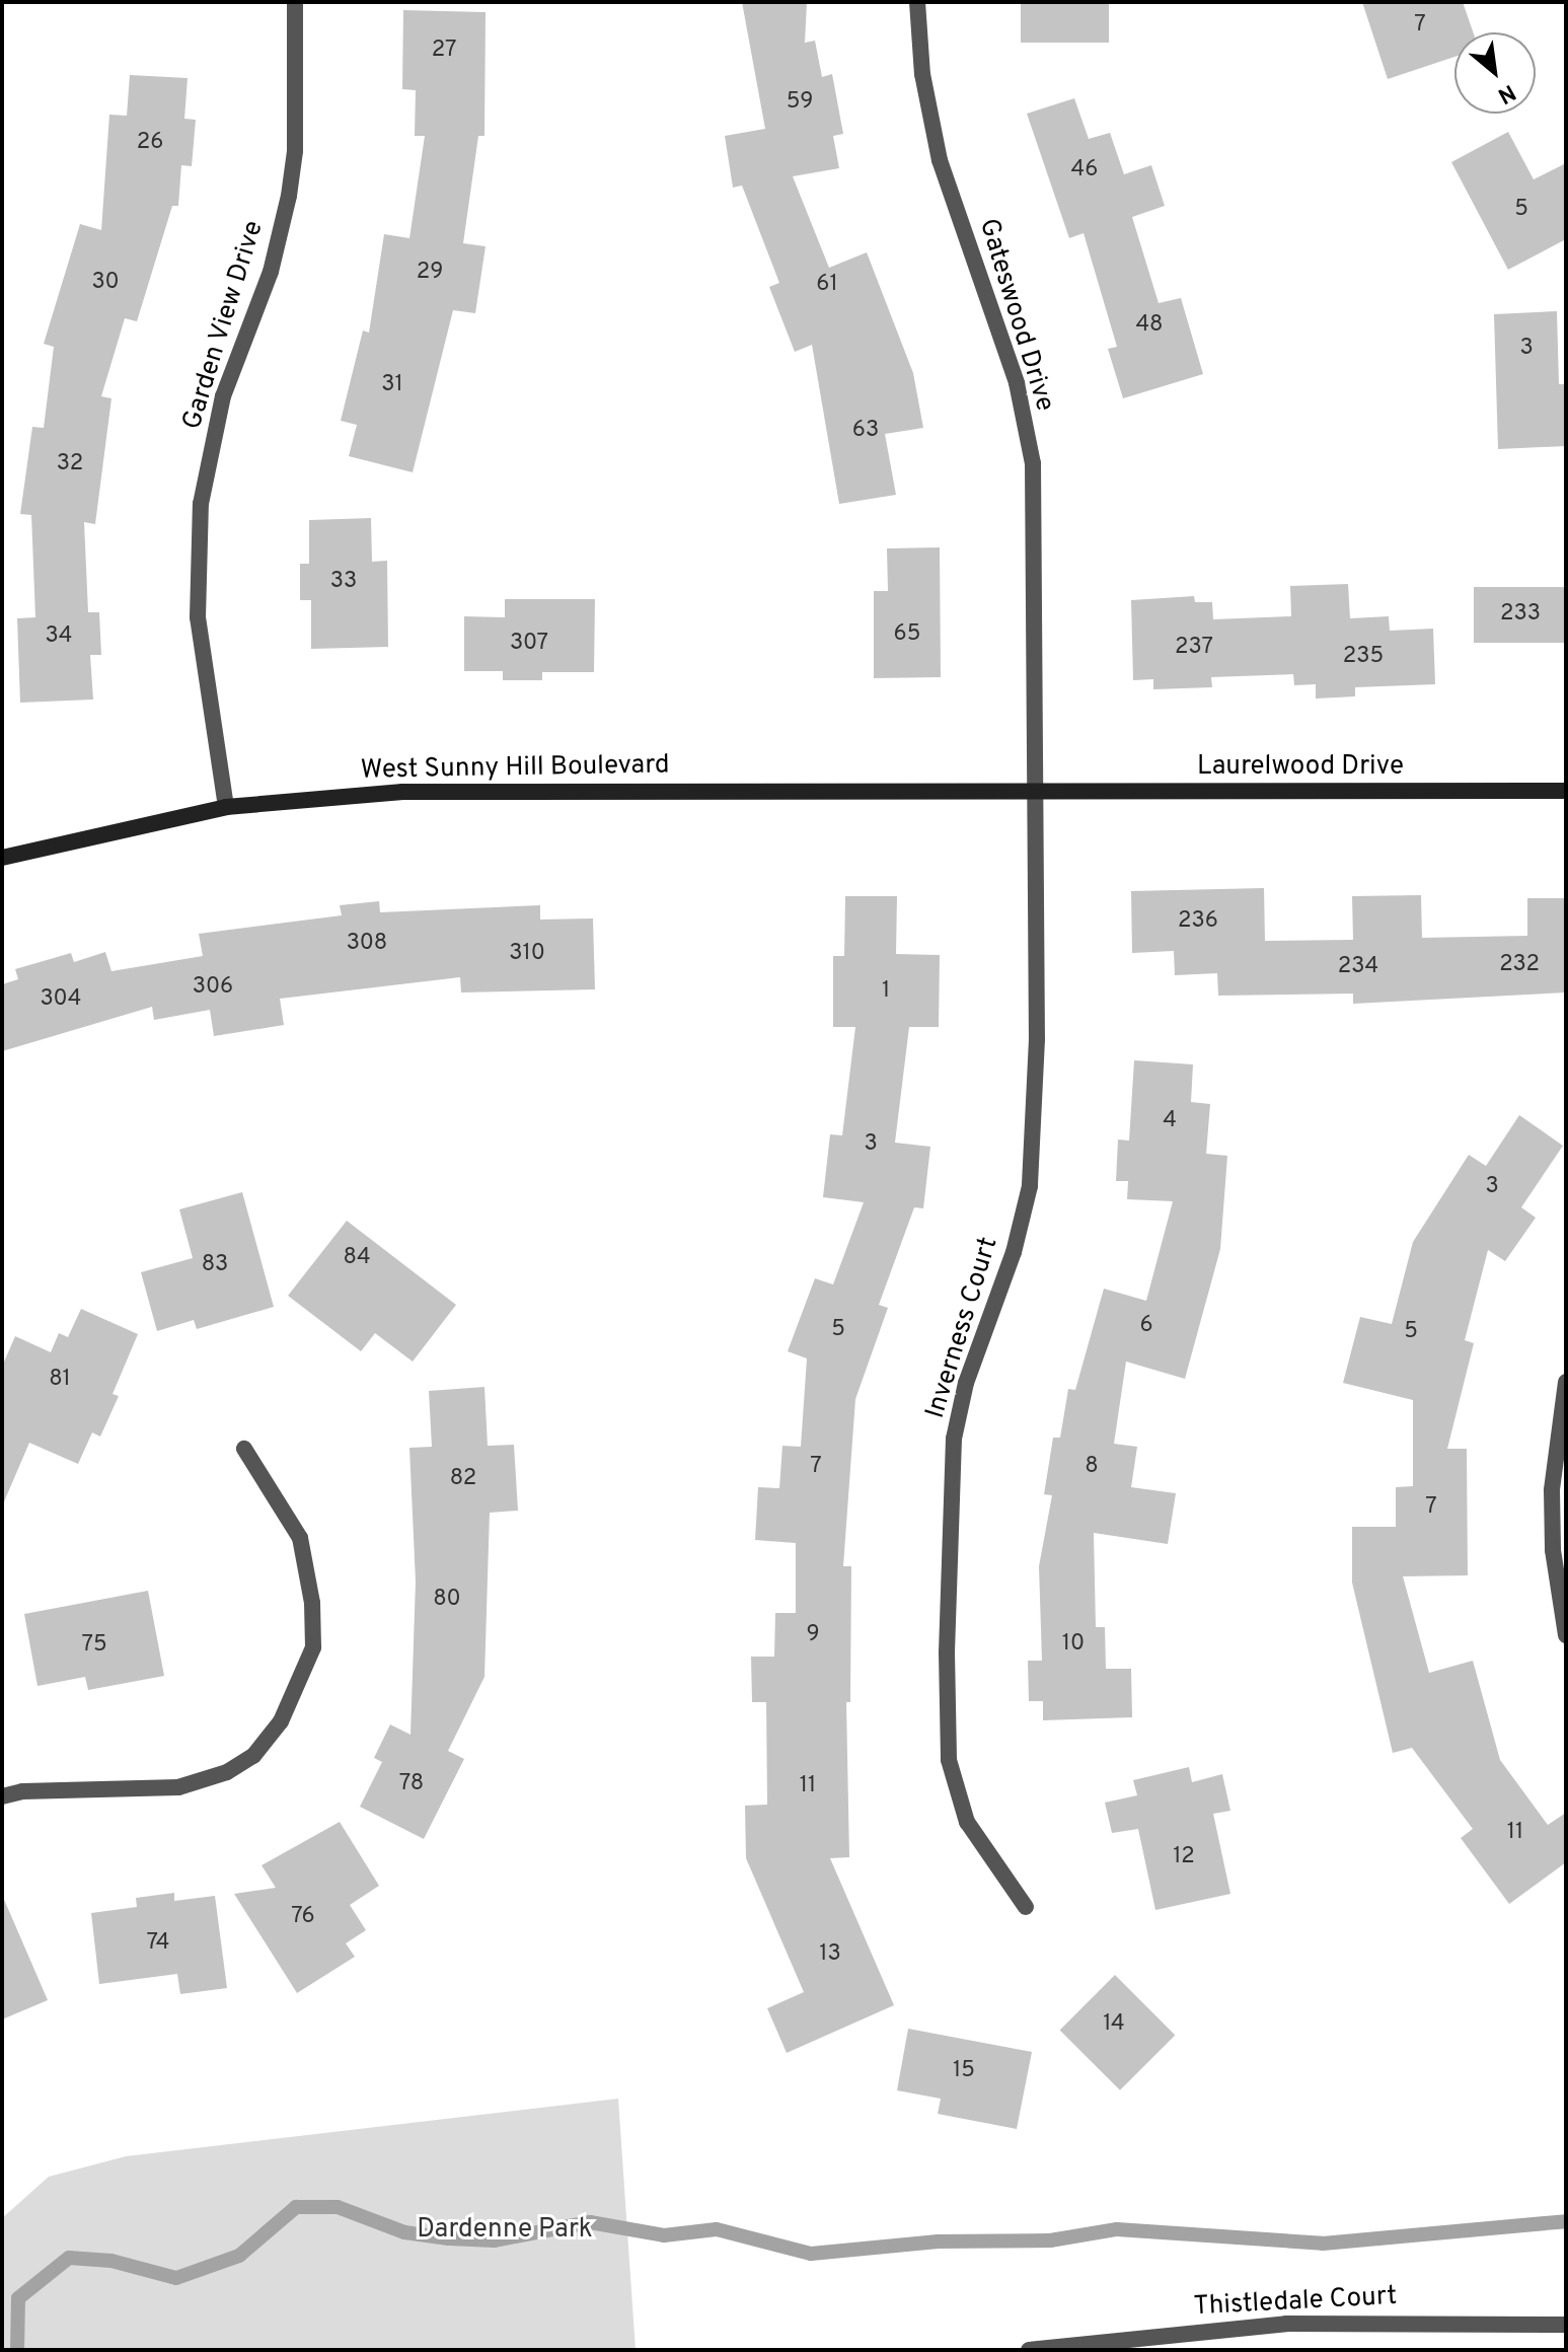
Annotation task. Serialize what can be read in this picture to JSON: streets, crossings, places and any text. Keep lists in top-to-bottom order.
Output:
{
  "streets": {
    "street": [
      "Gateswood Drive",
      "Garden View Drive",
      "Laurelwood Drive",
      "West Sunny Hill Boulevard",
      "Inverness Court",
      "Thistledale Court"
    ]
  },
  "crossings": [
    ["Gateswood Drive", "Laurelwood Drive"],
    ["Gateswood Drive", "West Sunny Hill Boulevard"],
    ["Gateswood Drive", "Inverness Court"],
    ["Garden View Drive", "West Sunny Hill Boulevard"],
    ["Laurelwood Drive", "West Sunny Hill Boulevard"],
    ["Laurelwood Drive", "Inverness Court"],
    ["West Sunny Hill Boulevard", "Inverness Court"]
  ],
  "parks": ["Dardenne Park"],
  "house_numbers": [
    "7",
    "27",
    "59",
    "26",
    "46",
    "5",
    "29",
    "30",
    "61",
    "48",
    "3",
    "31",
    "63",
    "32",
    "33",
    "233",
    "65",
    "34",
    "307",
    "237",
    "235",
    "236",
    "308",
    "310",
    "232",
    "234",
    "306",
    "1",
    "304",
    "4",
    "3",
    "3",
    "84",
    "83",
    "6",
    "5",
    "5",
    "81",
    "7",
    "8",
    "82",
    "7",
    "80",
    "9",
    "10",
    "75",
    "78",
    "11",
    "11",
    "12",
    "76",
    "74",
    "13",
    "14",
    "15"
  ],
  "north": "bottom right"
}
